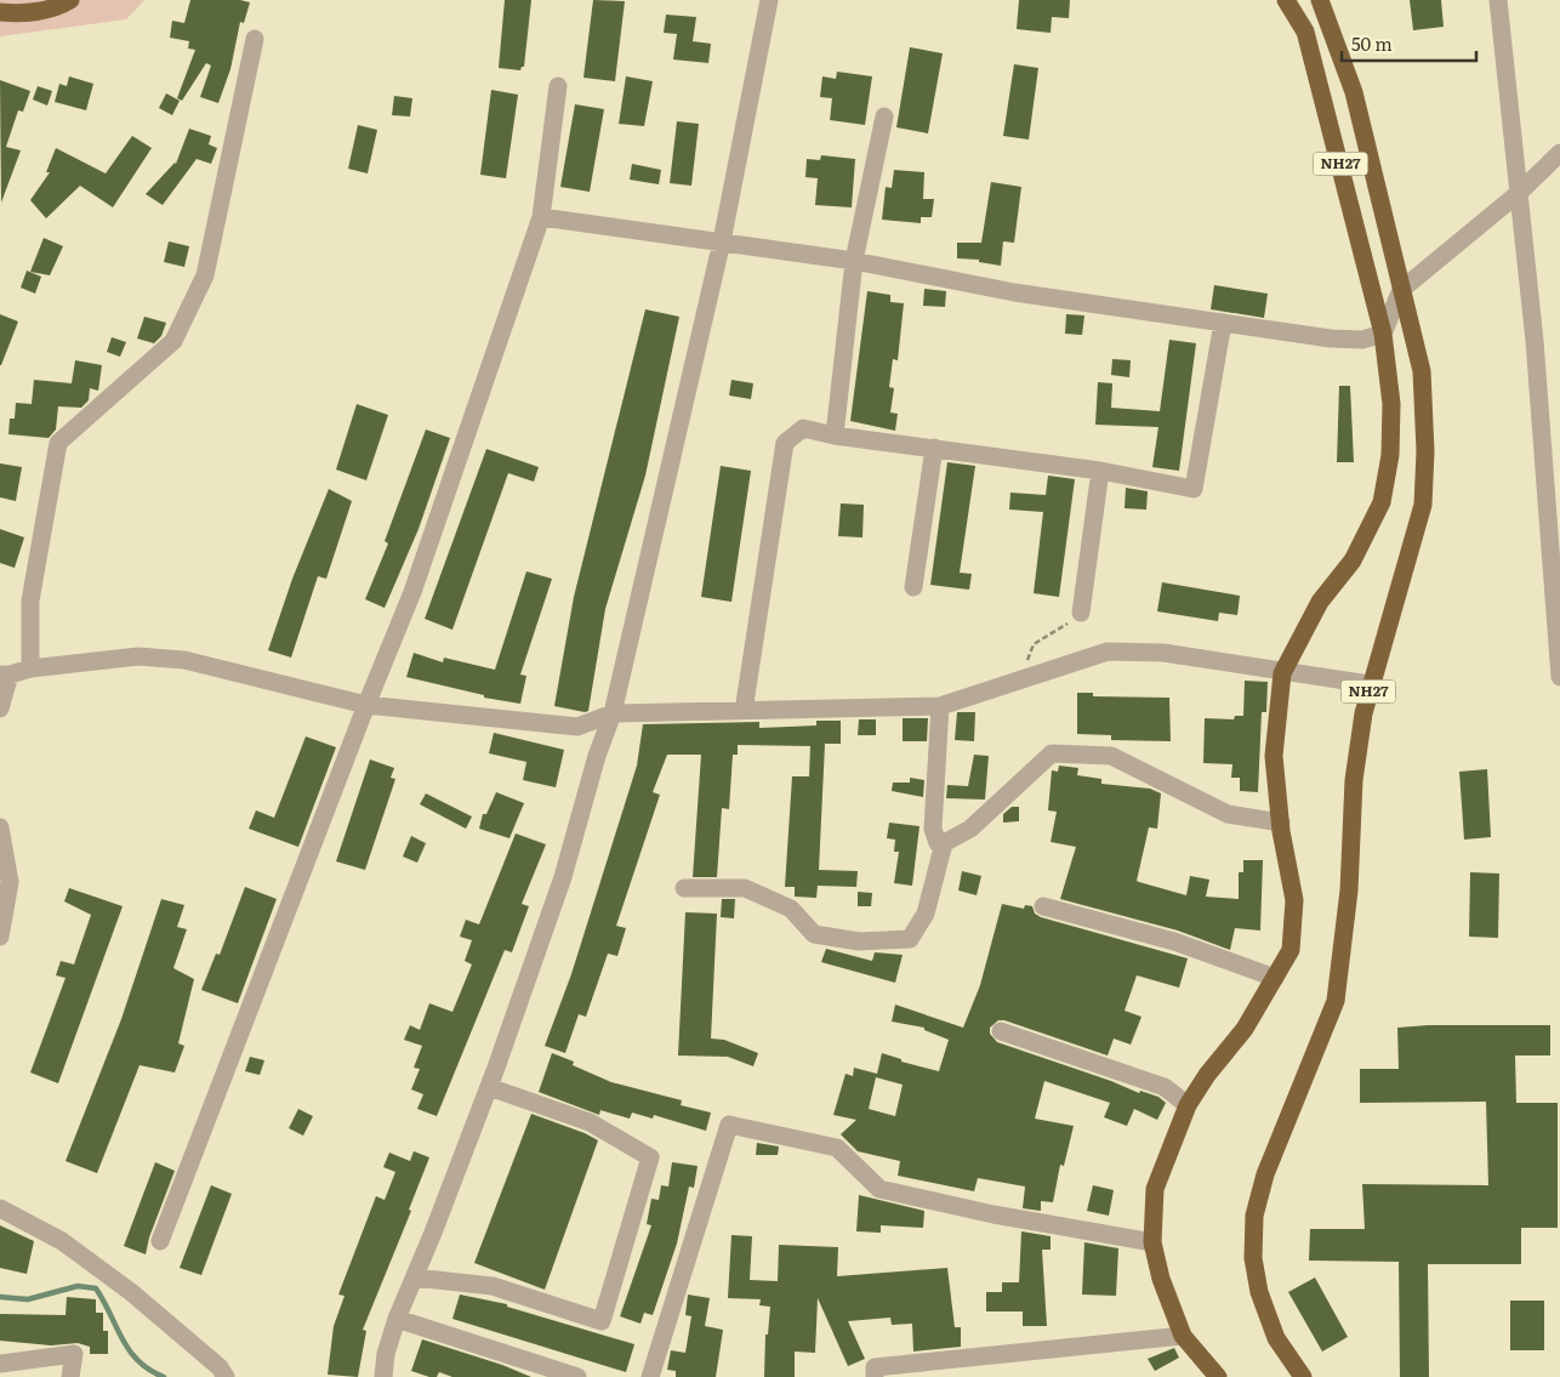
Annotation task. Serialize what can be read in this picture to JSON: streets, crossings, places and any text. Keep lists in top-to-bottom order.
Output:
{
  "streets": {
    "highway": ["NH27"]
  },
  "scale_bar": "50 m"
}
